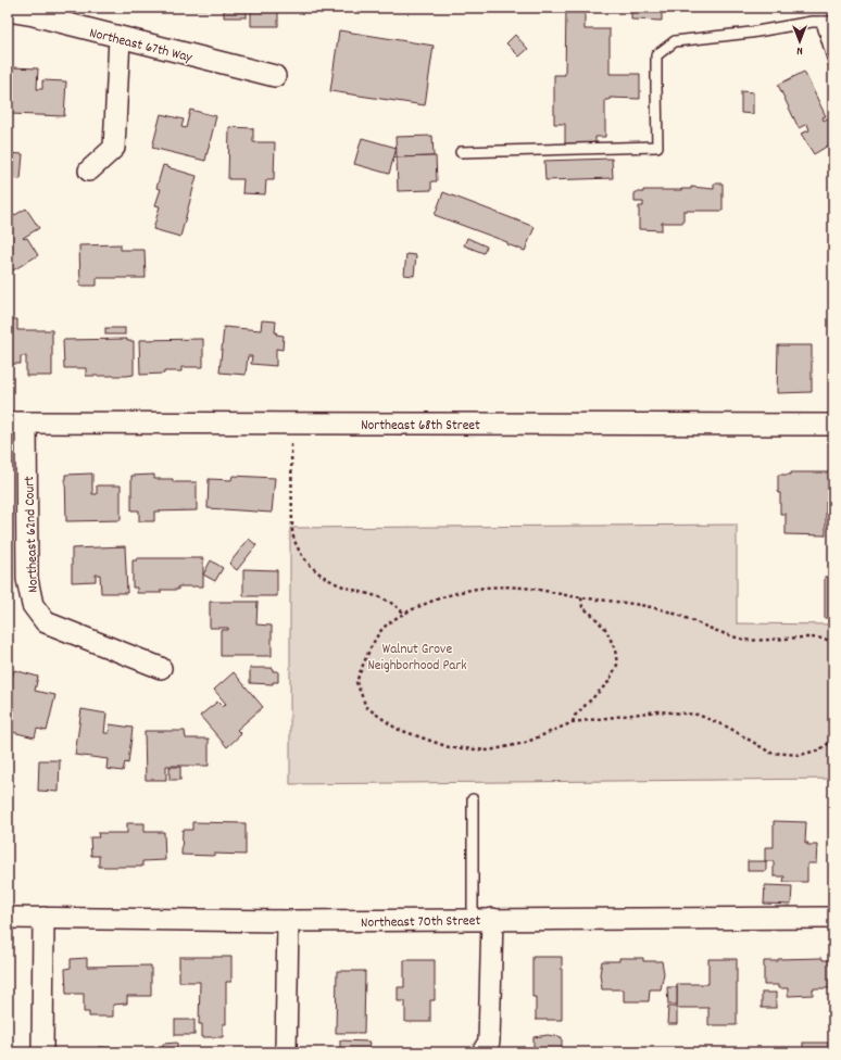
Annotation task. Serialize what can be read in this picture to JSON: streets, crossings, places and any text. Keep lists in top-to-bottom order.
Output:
{
  "streets": {
    "street": [
      "Northeast 67th Way",
      "Northeast 68th Street",
      "Northeast 62nd Court",
      "Northeast 70th Street"
    ]
  },
  "crossings": [
    ["Northeast 68th Street", "Northeast 62nd Court"]
  ],
  "parks": ["Walnut Grove Neighborhood Park"],
  "north": "bottom"
}
